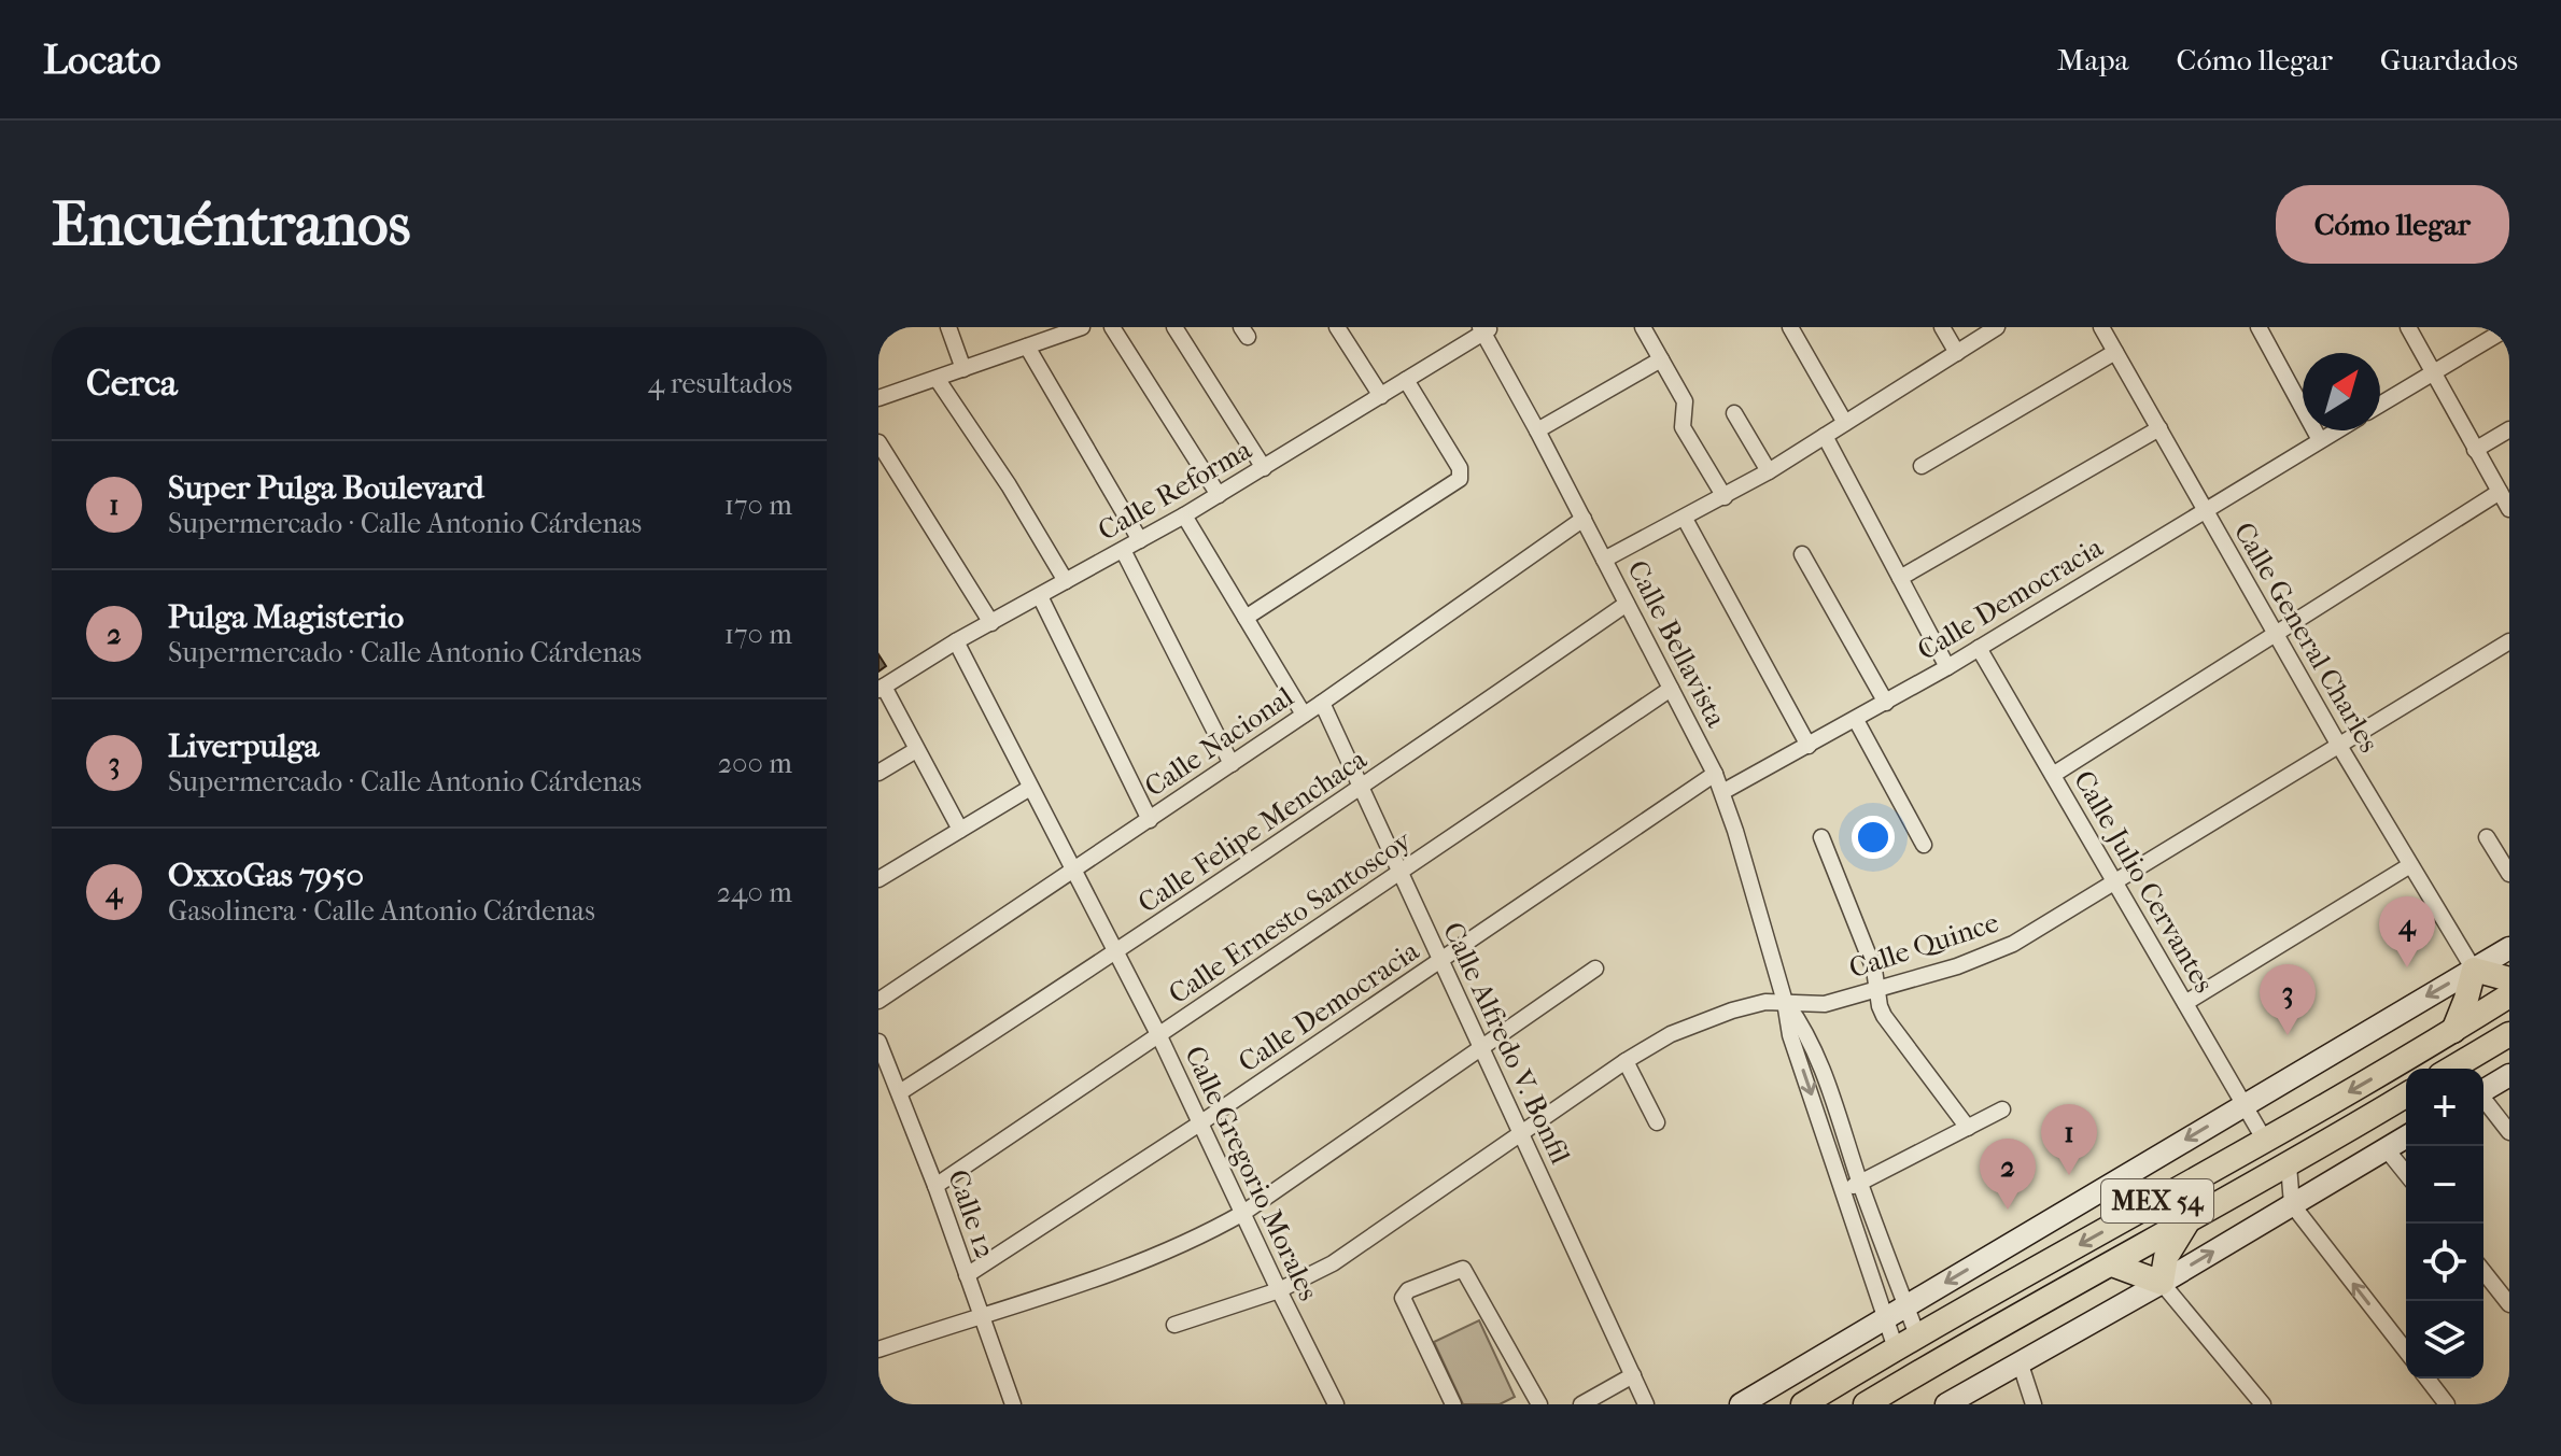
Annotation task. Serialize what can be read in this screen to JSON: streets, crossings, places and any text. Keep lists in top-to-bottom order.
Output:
{
  "streets": {
    "main road": ["MEX 54"],
    "street": [
      "Calle Reforma",
      "Calle Democracia",
      "Calle General Charles",
      "Calle Bellavista",
      "Calle Nacional",
      "Calle Felipe Menchaca",
      "Calle Julio Cervantes",
      "Calle Ernesto Santoscoy",
      "Calle Quince",
      "Calle Alfredo V. Bonfil",
      "Calle Gregorio Morales",
      "Calle 12"
    ]
  },
  "crossings": [
    ["Calle Reforma", "Calle Bellavista"],
    ["Calle Reforma", "Calle Gregorio Morales"],
    ["Calle Democracia", "Calle General Charles"],
    ["Calle Democracia", "Calle Bellavista"],
    ["Calle Democracia", "Calle Julio Cervantes"],
    ["Calle Democracia", "Calle Alfredo V. Bonfil"],
    ["Calle Democracia", "Calle Gregorio Morales"],
    ["Calle Democracia", "Calle 12"],
    ["Calle General Charles", "Calle Quince"],
    ["Calle Bellavista", "Calle Nacional"],
    ["Calle Bellavista", "Calle Felipe Menchaca"],
    ["Calle Bellavista", "Calle Ernesto Santoscoy"],
    ["Calle Bellavista", "Calle Quince"],
    ["Calle Bellavista", "MEX 54"],
    ["Calle Nacional", "Calle Alfredo V. Bonfil"],
    ["Calle Nacional", "Calle Gregorio Morales"],
    ["Calle Felipe Menchaca", "Calle Alfredo V. Bonfil"],
    ["Calle Felipe Menchaca", "Calle Gregorio Morales"],
    ["Calle Felipe Menchaca", "Calle 12"],
    ["Calle Julio Cervantes", "Calle Quince"],
    ["Calle Julio Cervantes", "MEX 54"],
    ["Calle Ernesto Santoscoy", "Calle Alfredo V. Bonfil"],
    ["Calle Ernesto Santoscoy", "Calle Gregorio Morales"],
    ["Calle Ernesto Santoscoy", "Calle 12"],
    ["Calle Quince", "Calle Alfredo V. Bonfil"],
    ["Calle Quince", "Calle Gregorio Morales"]
  ],
  "north": "top right",
  "page": {
    "header": "Locato",
    "nav": ["Mapa", "Cómo llegar", "Guardados"],
    "buttons": "Cómo llegar",
    "title": "Encuéntranos",
    "heading": ["Cerca", "4 resultados"],
    "list": [
      {
        "mark": "1",
        "name": "Super Pulga Boulevard",
        "note": "Supermercado · Calle Antonio Cárdenas",
        "value": "170 m"
      },
      {
        "mark": "2",
        "name": "Pulga Magisterio",
        "note": "Supermercado · Calle Antonio Cárdenas",
        "value": "170 m"
      },
      {
        "mark": "3",
        "name": "Liverpulga",
        "note": "Supermercado · Calle Antonio Cárdenas",
        "value": "200 m"
      },
      {
        "mark": "4",
        "name": "OxxoGas 7950",
        "note": "Gasolinera · Calle Antonio Cárdenas",
        "value": "240 m"
      }
    ],
    "pins": [
      "4",
      "3",
      "1",
      "2"
    ],
    "map_buttons": ["+", "−"]
  }
}
